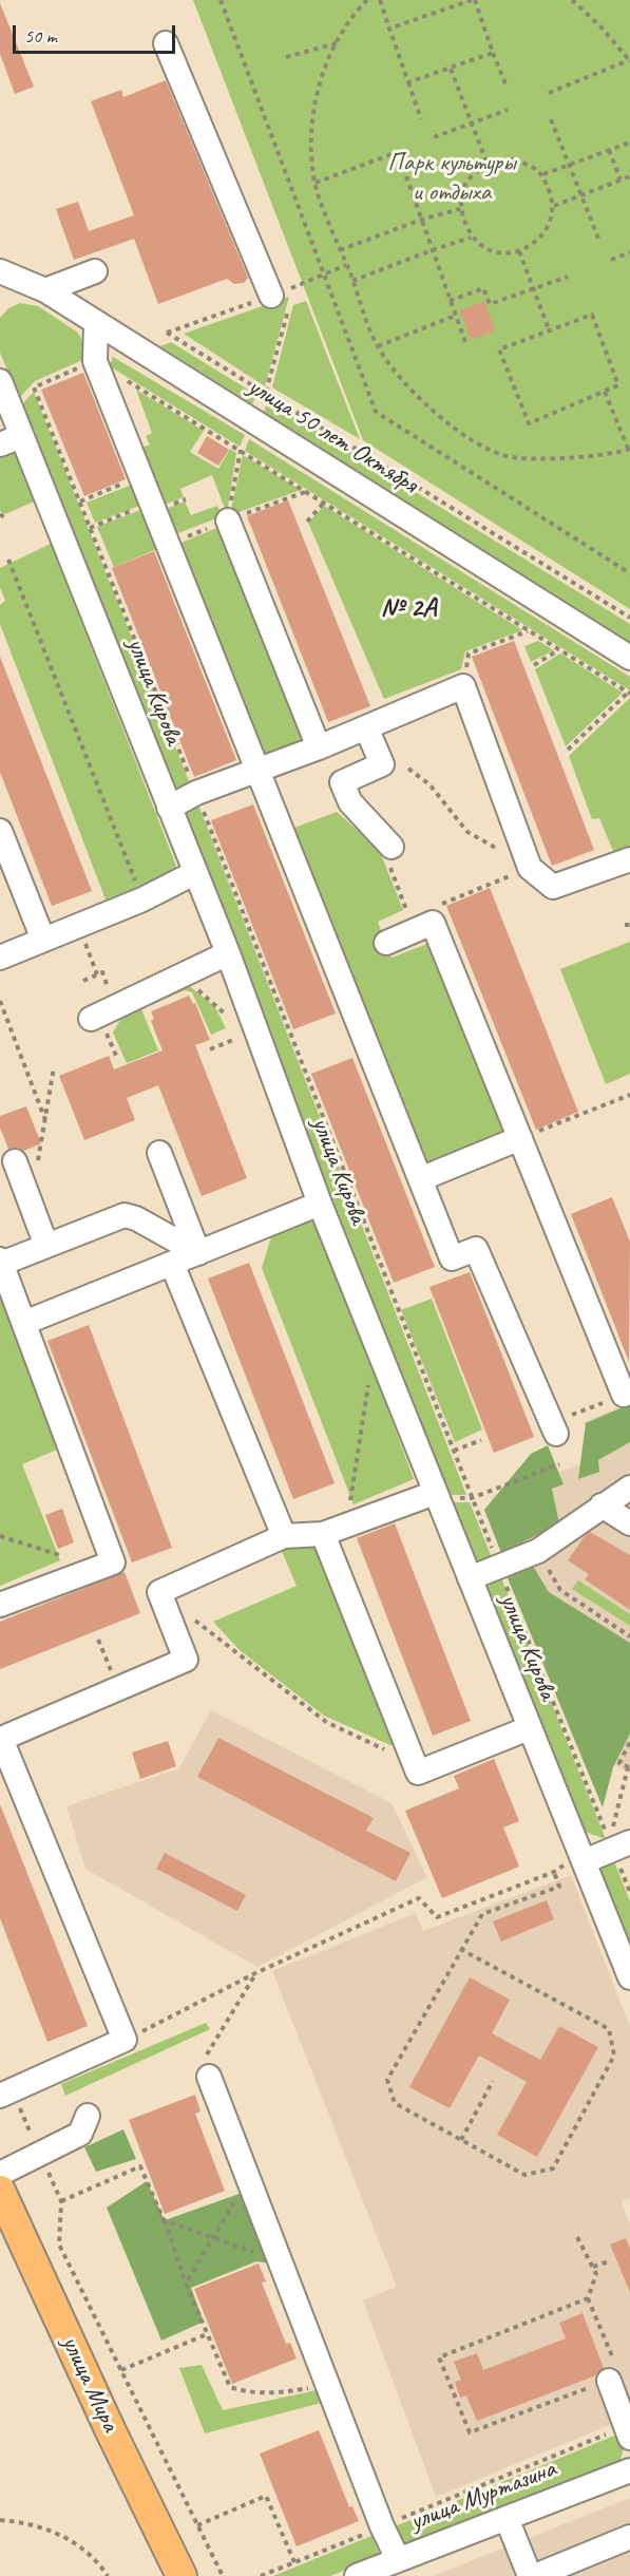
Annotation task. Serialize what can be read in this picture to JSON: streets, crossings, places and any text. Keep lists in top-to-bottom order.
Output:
{
  "streets": {
    "main road": ["улица Мира"],
    "street": ["улица 50 лет Октября", "улица Кирова", "улица Муртазина"]
  },
  "districts": ["№ 2А"],
  "parks": ["Парк культуры и отдыха"],
  "scale_bar": "50 m"
}
